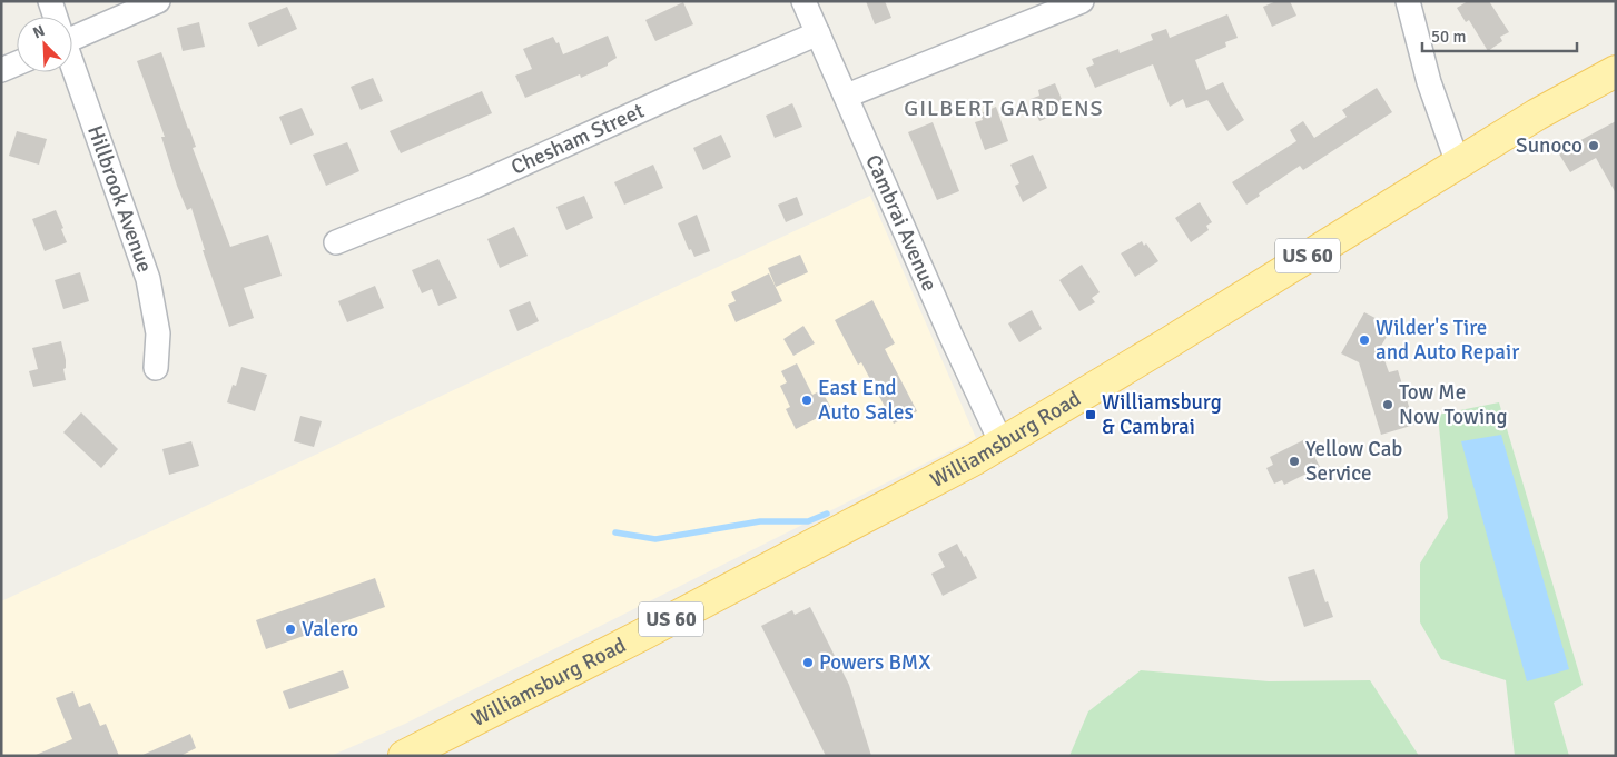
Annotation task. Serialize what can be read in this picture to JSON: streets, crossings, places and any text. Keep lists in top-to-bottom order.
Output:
{
  "streets": {
    "main road": ["US 60", "Williamsburg Road"],
    "street": ["Chesham Street", "Hillbrook Avenue", "Cambrai Avenue"]
  },
  "crossings": [
    ["Chesham Street", "Cambrai Avenue"],
    ["Cambrai Avenue", "Williamsburg Road"]
  ],
  "districts": ["GILBERT GARDENS"],
  "places": {
    "other": [
      "Sunoco",
      "Wilder's Tire and Auto Repair",
      "East End Auto Sales",
      "Tow Me Now Towing",
      "Yellow Cab Service",
      "Valero",
      "Powers BMX"
    ],
    "transit": ["Williamsburg & Cambrai"]
  },
  "scale_bar": "50 m",
  "north": "top left"
}
